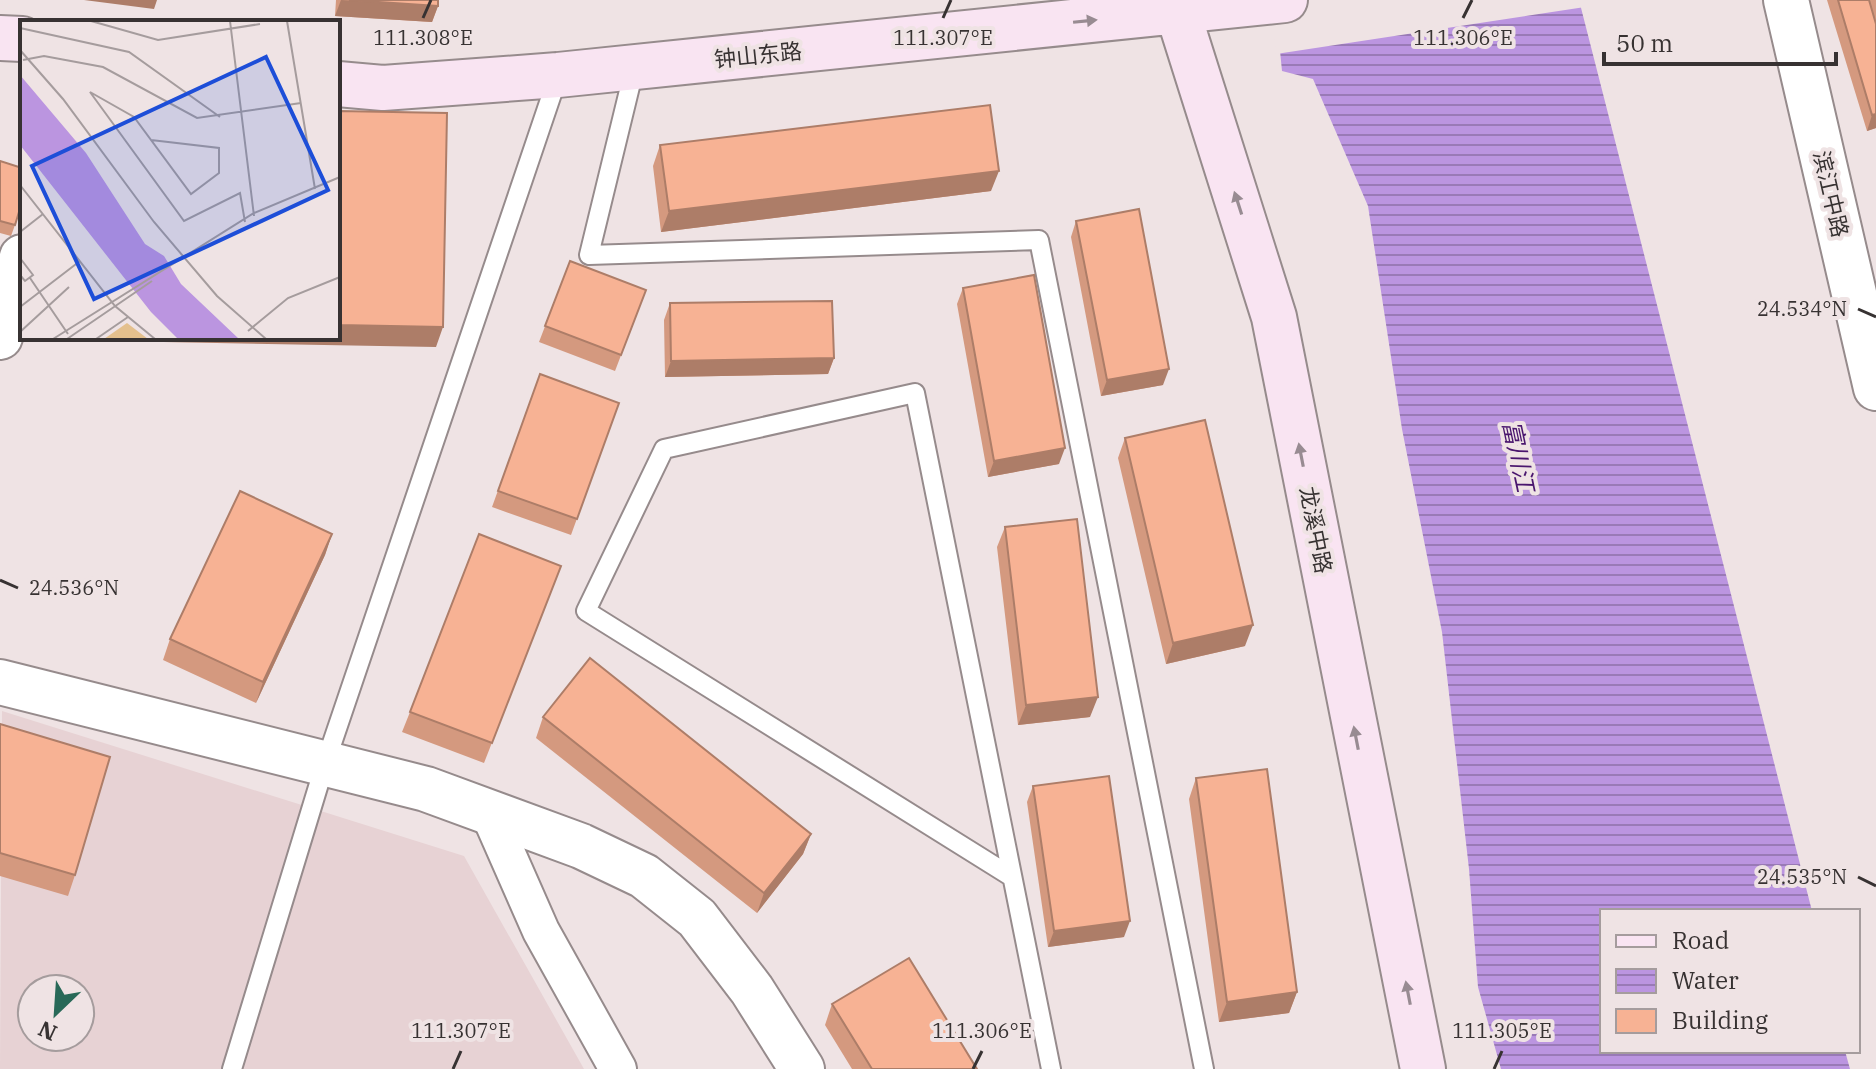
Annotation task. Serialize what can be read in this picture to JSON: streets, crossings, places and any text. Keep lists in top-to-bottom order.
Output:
{
  "streets": {
    "main road": ["钟山东路", "龙溪中路"],
    "street": ["滨江中路"]
  },
  "crossings": [
    ["钟山东路", "龙溪中路"]
  ],
  "water": ["富川江"],
  "legend": ["Road", "Water", "Building"],
  "scale_bar": "50 m",
  "north": "bottom left",
  "coordinates": [
    "111.308°E",
    "111.307°E",
    "111.306°E",
    "24.534°N",
    "24.536°N",
    "24.535°N",
    "111.305°E"
  ]
}
